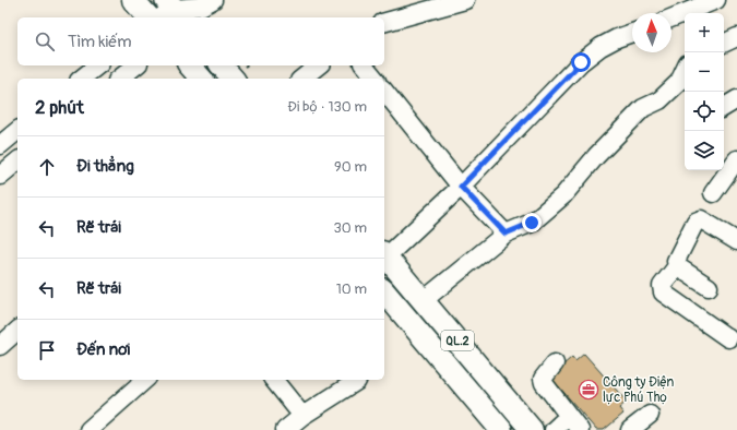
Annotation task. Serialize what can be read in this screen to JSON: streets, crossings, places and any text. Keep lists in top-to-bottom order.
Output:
{
  "streets": {
    "main road": ["QL.2"]
  },
  "places": {
    "office": ["Công ty Điện lực Phú Thọ"]
  },
  "north": "top",
  "page": {
    "map_buttons": ["+", "−"],
    "search": "Tìm kiếm",
    "heading": ["2 phút", "Đi bộ · 130 m"],
    "list": [
      ["Đi thẳng", "90 m"],
      ["Rẽ trái", "30 m"],
      ["Rẽ trái", "10 m"],
      "Đến nơi"
    ]
  }
}
